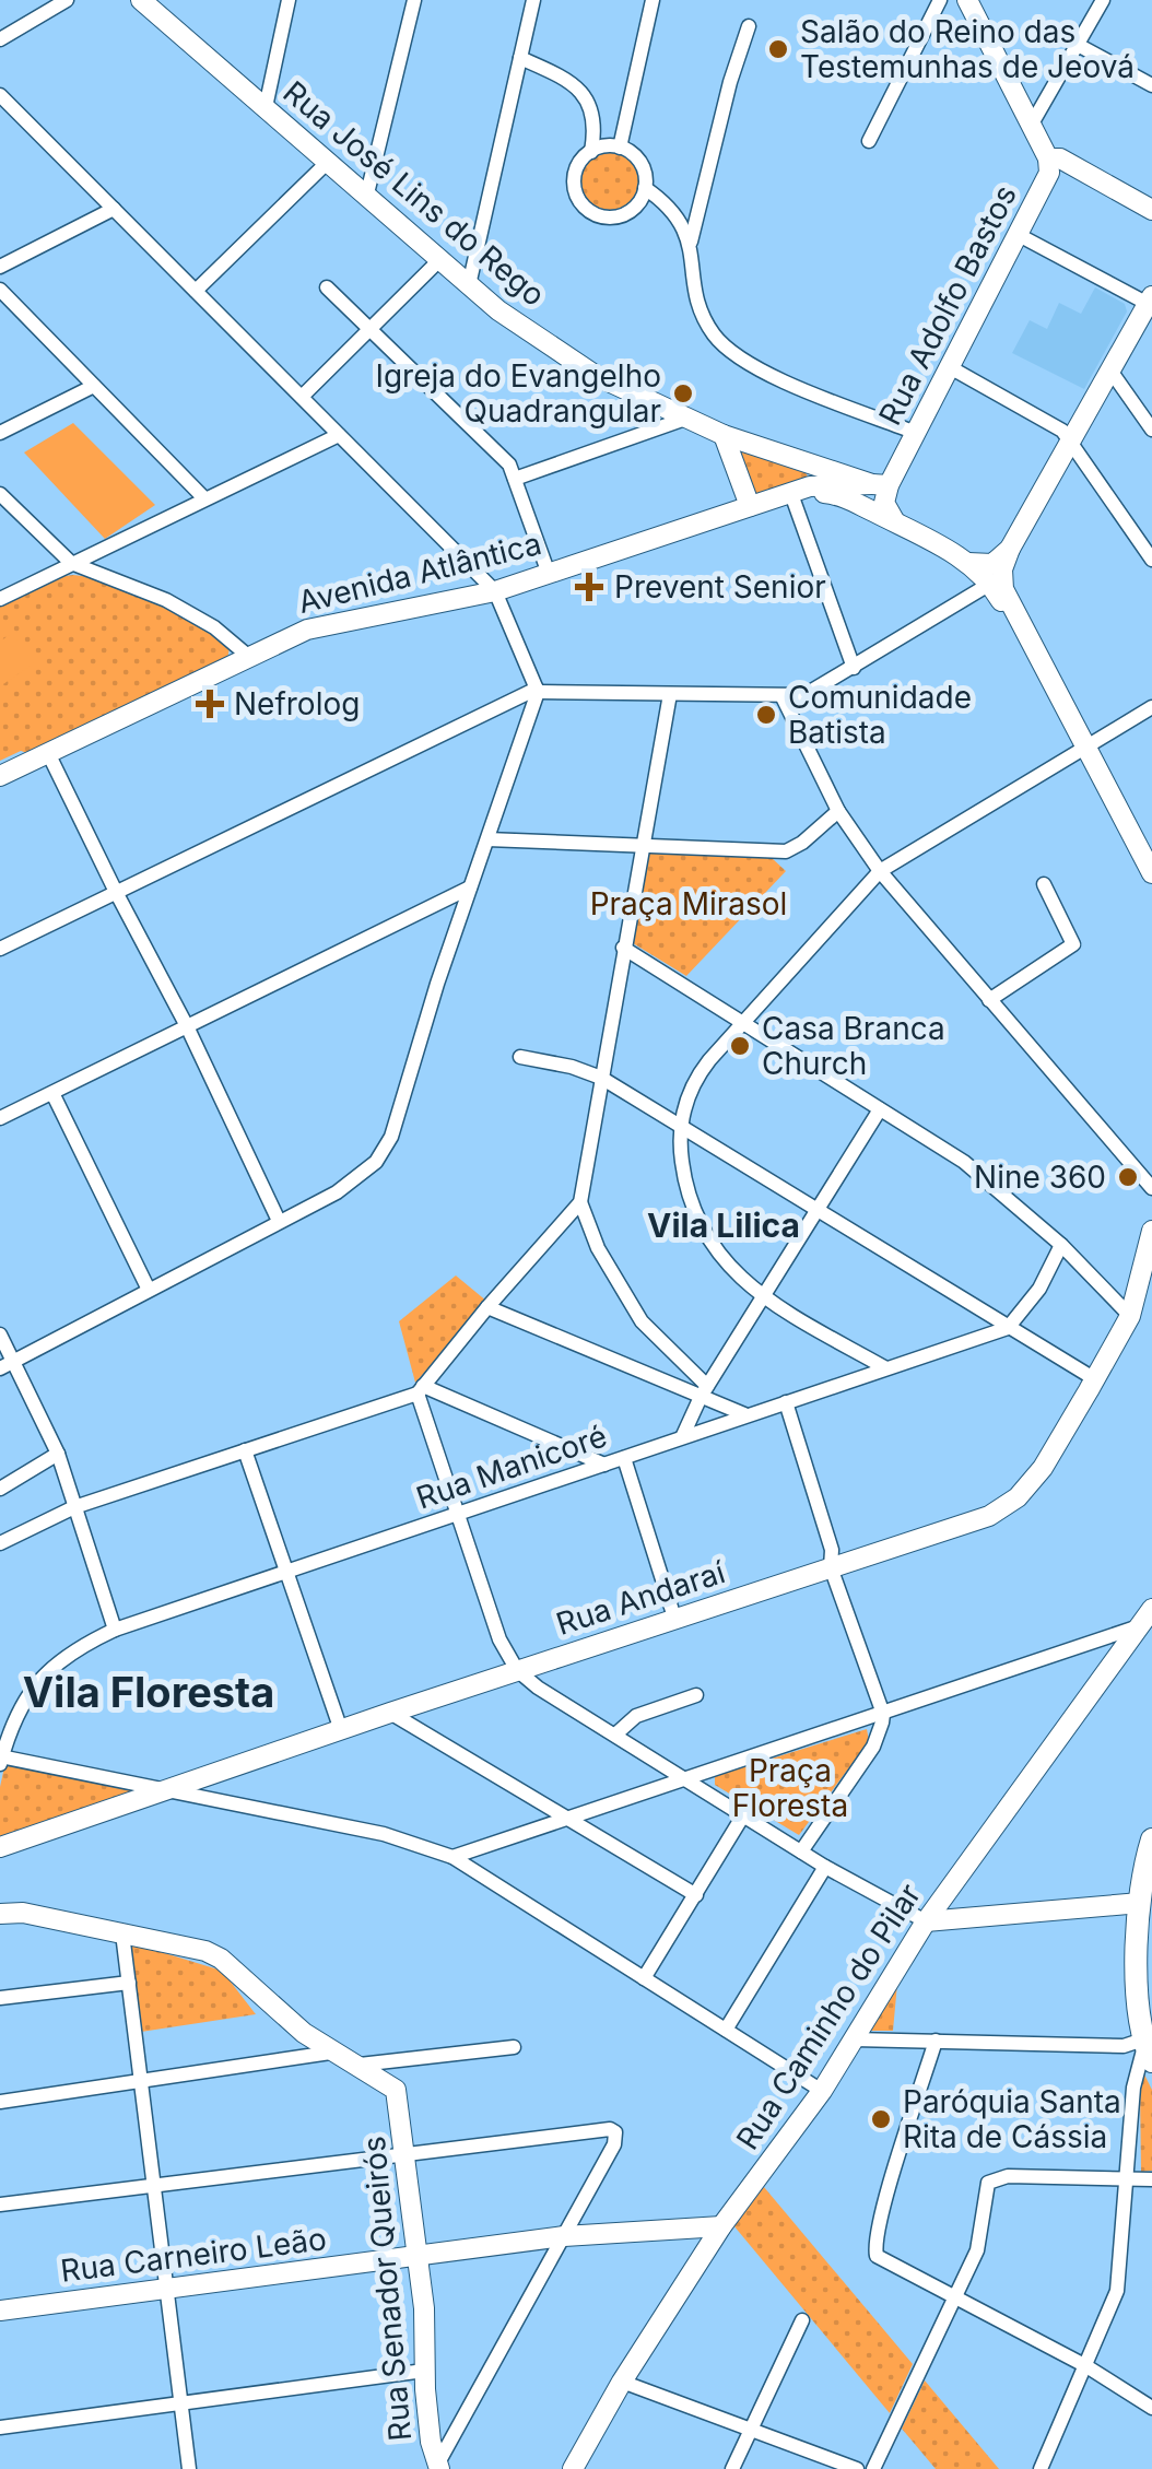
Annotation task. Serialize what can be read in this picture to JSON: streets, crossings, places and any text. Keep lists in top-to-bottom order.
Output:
{
  "streets": {
    "street": [
      "Rua José Lins do Rego",
      "Rua Adolfo Bastos",
      "Avenida Atlântica",
      "Rua Manicoré",
      "Rua Andaraí",
      "Rua Caminho do Pilar",
      "Rua Carneiro Leão",
      "Rua Senador Queirós"
    ]
  },
  "crossings": [
    ["Rua José Lins do Rego", "Rua Adolfo Bastos"],
    ["Rua José Lins do Rego", "Avenida Atlântica"],
    ["Rua Adolfo Bastos", "Avenida Atlântica"],
    ["Rua Caminho do Pilar", "Rua Carneiro Leão"],
    ["Rua Carneiro Leão", "Rua Senador Queirós"]
  ],
  "districts": ["Vila Lilica", "Vila Floresta"],
  "parks": ["Praça Mirasol", "Praça Floresta"],
  "places": {
    "other": [
      "Salão do Reino das Testemunhas de Jeová",
      "Igreja do Evangelho Quadrangular",
      "Comunidade Batista",
      "Casa Branca Church",
      "Nine 360",
      "Paróquia Santa Rita de Cássia"
    ],
    "health": ["Prevent Senior", "Nefrolog"]
  }
}
